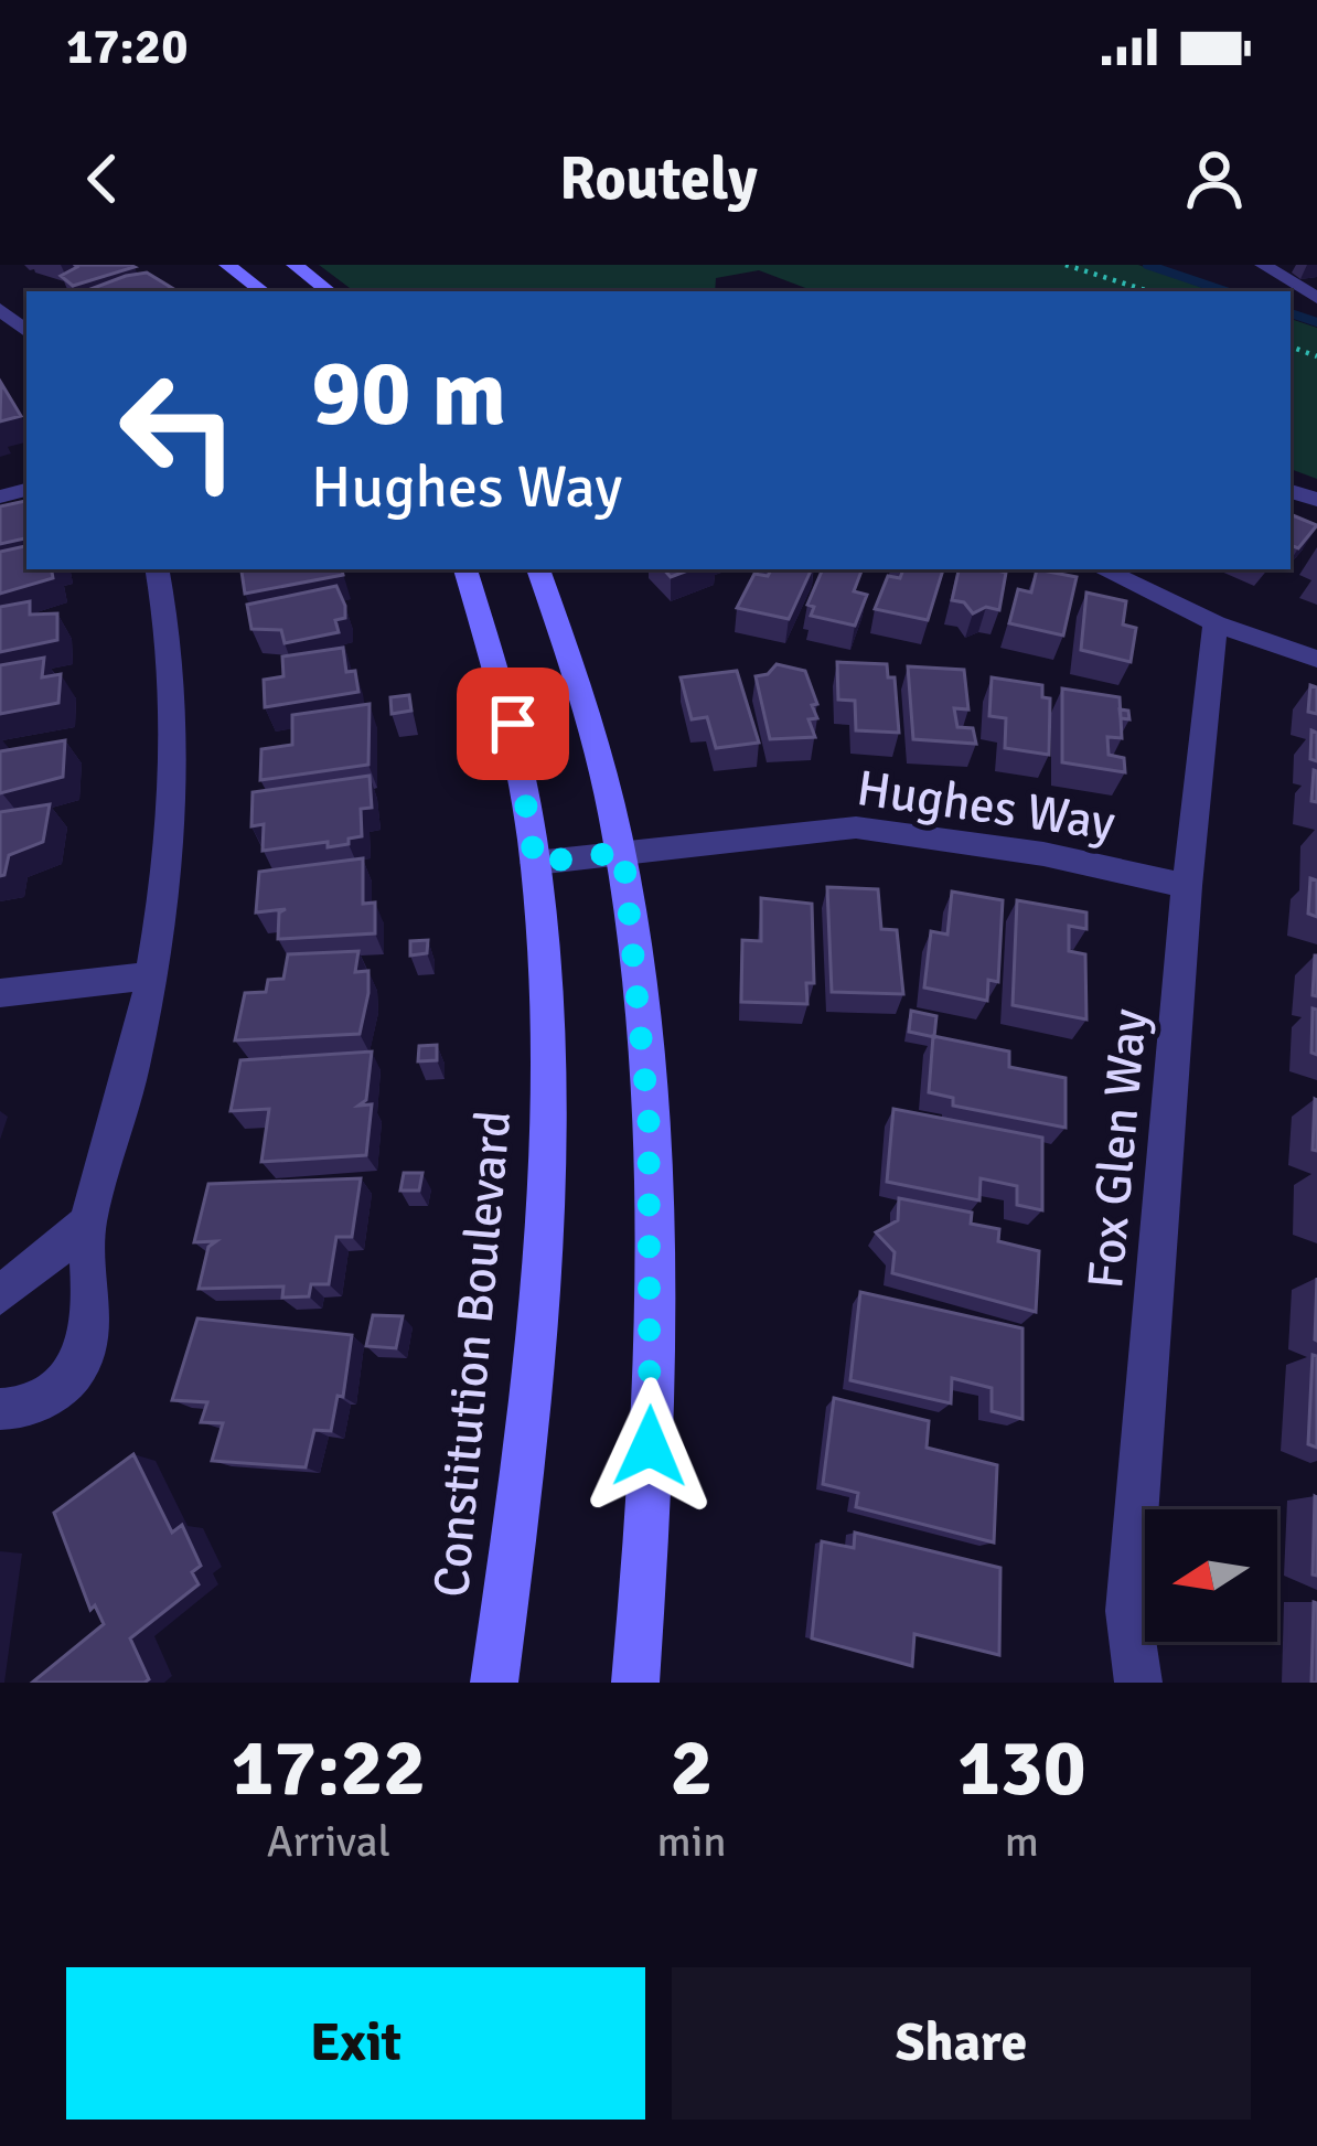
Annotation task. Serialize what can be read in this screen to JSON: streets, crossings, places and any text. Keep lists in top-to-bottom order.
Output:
{
  "streets": {
    "main road": ["Constitution Boulevard"],
    "street": ["Hughes Way", "Fox Glen Way"]
  },
  "crossings": [
    ["Hughes Way", "Fox Glen Way"],
    ["Hughes Way", "Constitution Boulevard"]
  ],
  "north": "left",
  "page": {
    "status": "17:20",
    "header": "Routely",
    "turn": ["90 m", "Hughes Way"],
    "eta": [
      "17:22",
      "Arrival",
      "2",
      "min",
      "130",
      "m"
    ],
    "buttons": ["Exit", "Share"]
  }
}
